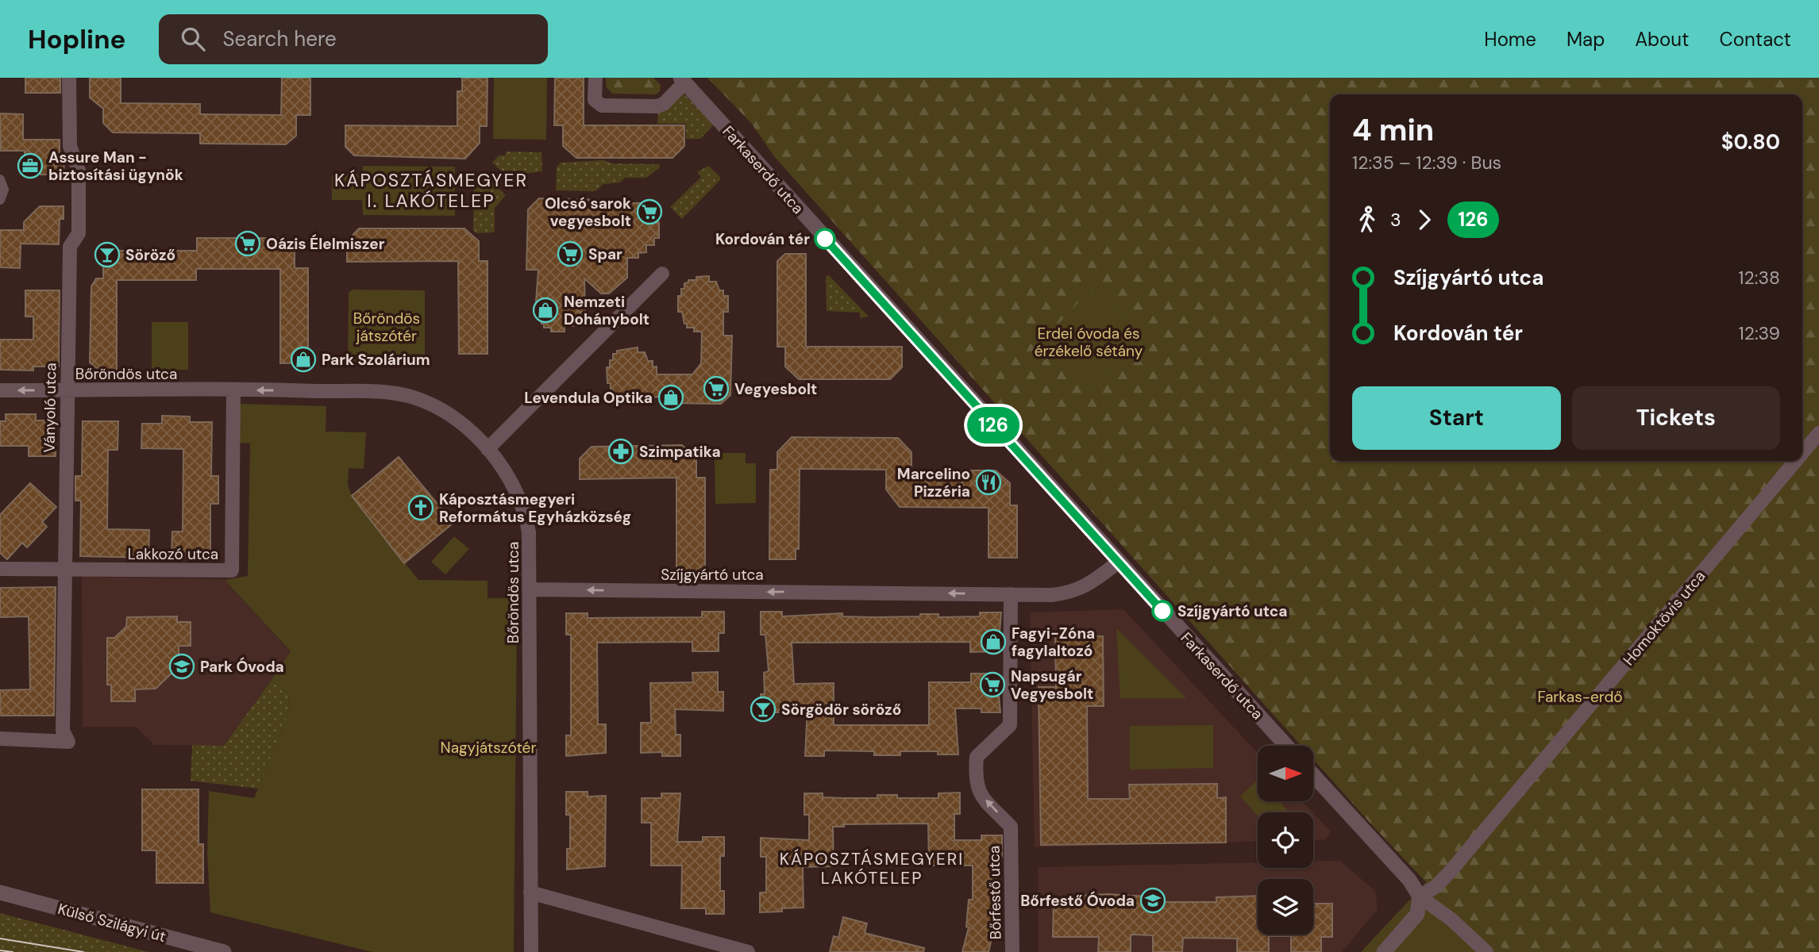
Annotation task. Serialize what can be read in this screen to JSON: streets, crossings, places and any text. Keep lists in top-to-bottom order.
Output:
{
  "streets": {
    "street": [
      "Farkaserdő utca",
      "Bőröndös utca",
      "Ványoló utca",
      "Lakkozó utca",
      "Szíjgyártó utca",
      "Homoktövis utca",
      "Bőrfestő utca",
      "Külső Szilágyi út"
    ]
  },
  "crossings": [
    ["Farkaserdő utca", "Szíjgyártó utca"],
    ["Bőröndös utca", "Ványoló utca"],
    ["Bőröndös utca", "Lakkozó utca"],
    ["Bőröndös utca", "Szíjgyártó utca"],
    ["Ványoló utca", "Lakkozó utca"],
    ["Szíjgyártó utca", "Bőrfestő utca"]
  ],
  "one_way": ["Szíjgyártó utca", "Bőrfestő utca"],
  "districts": ["KÁPOSZTÁSMEGYER I. LAKÓTELEP", "KÁPOSZTÁSMEGYERI LAKÓTELEP"],
  "parks": [
    "Bőröndös játszótér",
    "Erdei óvoda és érzékelő sétány",
    "Farkas-erdő",
    "Nagyjátszótér"
  ],
  "places": {
    "office": ["Assure Man - biztosítási ügynök"],
    "supermarket": [
      "Olcsó sarok vegyesbolt",
      "Oázis Élelmiszer",
      "Spar",
      "Vegyesbolt",
      "Napsugár Vegyesbolt"
    ],
    "other": ["Kordován tér", "Szíjgyártó utca"],
    "bar": ["Söröző", "Sörgödör söröző"],
    "shop": [
      "Nemzeti Dohánybolt",
      "Park Szolárium",
      "Levendula Optika",
      "Fagyi-Zóna fagylaltozó"
    ],
    "pharmacy": ["Szimpatika"],
    "restaurant": ["Marcelino Pizzéria"],
    "church": ["Káposztásmegyeri Református Egyházközség"],
    "school or university": ["Park Óvoda", "Bőrfestő Óvoda"]
  },
  "lines": ["bus line 126"],
  "north": "right",
  "page": {
    "header": "Hopline",
    "search": "Search here",
    "nav": [
      "Home",
      "Map",
      "About",
      "Contact"
    ],
    "on_map": "126",
    "heading": ["4 min", "12:35 – 12:39 · Bus", "$0.80"],
    "legs": ["3", "126"],
    "list": [
      {
        "name": "Szíjgyártó utca",
        "value": "12:38"
      },
      {
        "name": "Kordován tér",
        "value": "12:39"
      }
    ],
    "buttons": ["Start", "Tickets"]
  }
}
